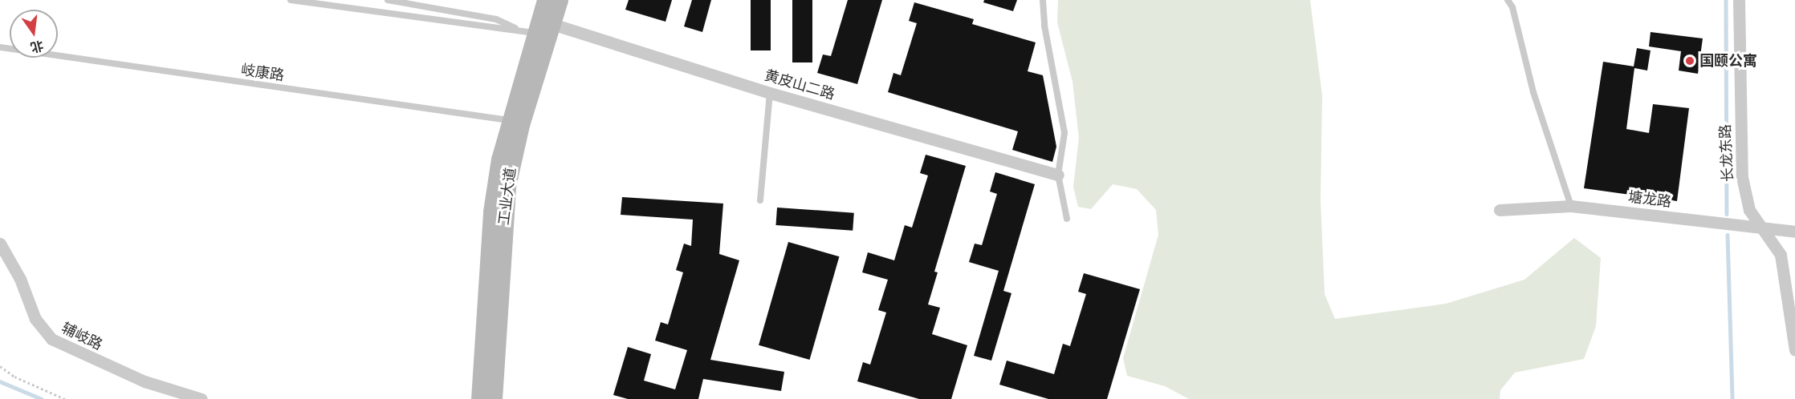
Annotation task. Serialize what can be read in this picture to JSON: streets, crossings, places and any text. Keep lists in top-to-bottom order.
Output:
{
  "streets": {
    "street": [
      "黄皮山二路",
      "长龙东路",
      "工业大道",
      "塘龙路",
      "辅岐路"
    ],
    "lane": ["岐康路"]
  },
  "crossings": [
    ["岐康路", "工业大道"],
    ["黄皮山二路", "工业大道"],
    ["长龙东路", "塘龙路"]
  ],
  "places": ["国颐公寓"],
  "north": "bottom"
}
